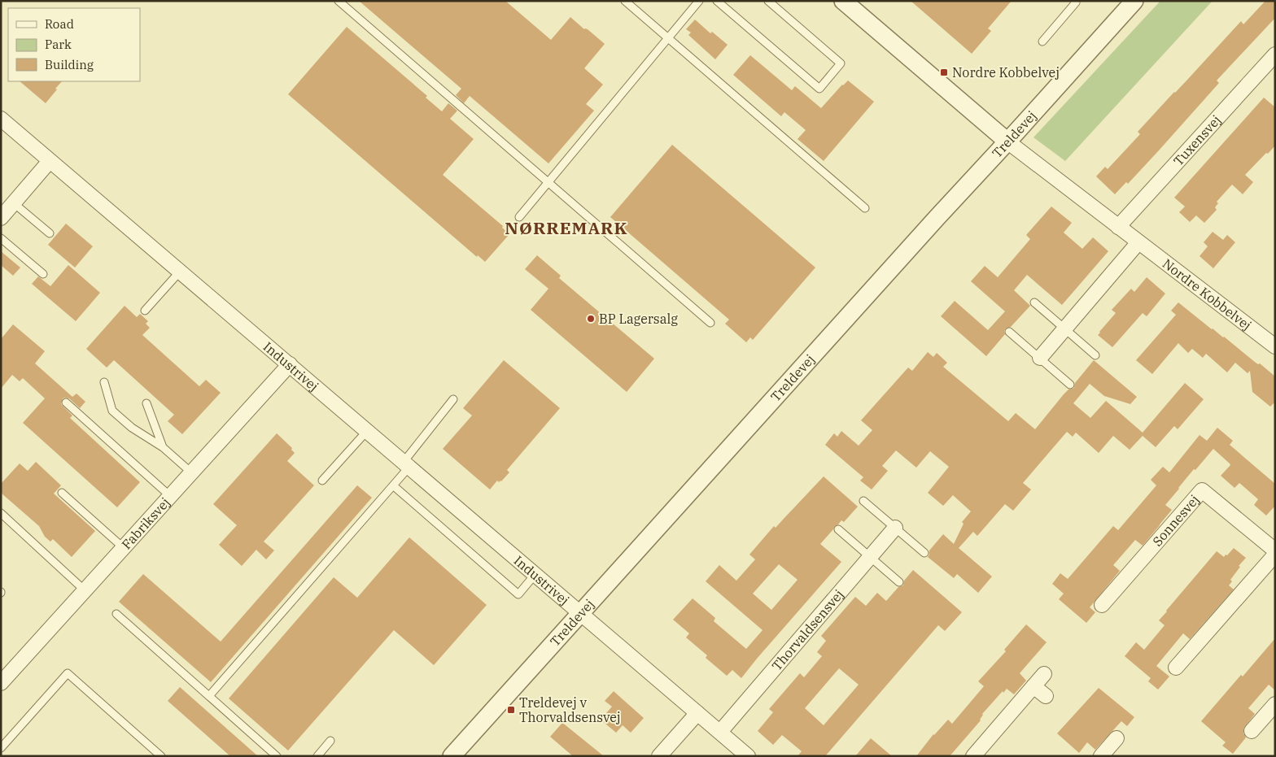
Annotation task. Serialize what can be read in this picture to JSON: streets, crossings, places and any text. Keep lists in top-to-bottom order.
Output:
{
  "streets": {
    "street": [
      "Treldevej",
      "Tuxensvej",
      "Nordre Kobbelvej",
      "Industrivej",
      "Sonnesvej",
      "Fabriksvej",
      "Thorvaldsensvej"
    ]
  },
  "crossings": [
    ["Treldevej", "Nordre Kobbelvej"],
    ["Treldevej", "Industrivej"],
    ["Tuxensvej", "Nordre Kobbelvej"],
    ["Industrivej", "Fabriksvej"]
  ],
  "districts": ["NØRREMARK"],
  "places": {
    "transit": ["Nordre Kobbelvej", "Treldevej v Thorvaldsensvej"],
    "other": ["BP Lagersalg"]
  },
  "legend": ["Road", "Park", "Building"]
}
